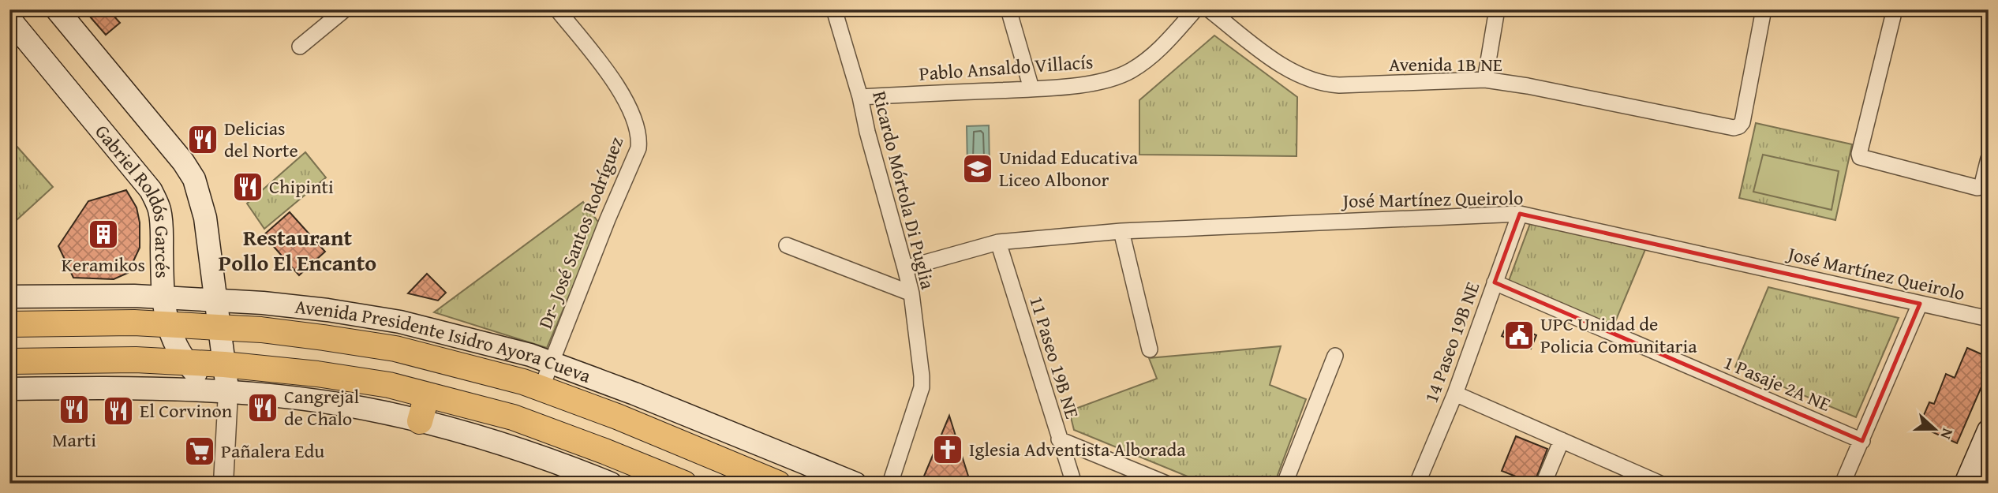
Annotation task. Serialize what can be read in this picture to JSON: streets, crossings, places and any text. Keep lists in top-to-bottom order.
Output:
{
  "streets": {
    "main road": ["Gabriel Roldós Garcés", "Avenida Presidente Isidro Ayora Cueva"],
    "street": [
      "Avenida 1B NE",
      "Pablo Ansaldo Villacís",
      "Ricardo Mórtola Di Puglia",
      "José Martínez Queirolo",
      "Dr- José Santos Rodríguez",
      "14 Paseo 19B NE",
      "11 Paseo 19B NE",
      "1 Pasaje 2A NE"
    ]
  },
  "crossings": [
    ["Pablo Ansaldo Villacís", "Ricardo Mórtola Di Puglia"],
    ["Ricardo Mórtola Di Puglia", "José Martínez Queirolo"],
    ["José Martínez Queirolo", "14 Paseo 19B NE"],
    ["José Martínez Queirolo", "11 Paseo 19B NE"],
    ["Gabriel Roldós Garcés", "Avenida Presidente Isidro Ayora Cueva"],
    ["Dr- José Santos Rodríguez", "Avenida Presidente Isidro Ayora Cueva"],
    ["14 Paseo 19B NE", "1 Pasaje 2A NE"]
  ],
  "districts": ["Restaurant Pollo El Encanto"],
  "places": {
    "restaurant": [
      "Delicias del Norte",
      "Chipinti",
      "Cangrejal de Chalo",
      "Marti",
      "El Corvinon"
    ],
    "school or university": ["Unidad Educativa Liceo Albonor"],
    "building": ["Keramikos"],
    "public building": ["UPC Unidad de Policia Comunitaria"],
    "church": ["Iglesia Adventista Alborada"],
    "supermarket": ["Pañalera Edu"]
  },
  "north": "right"
}
